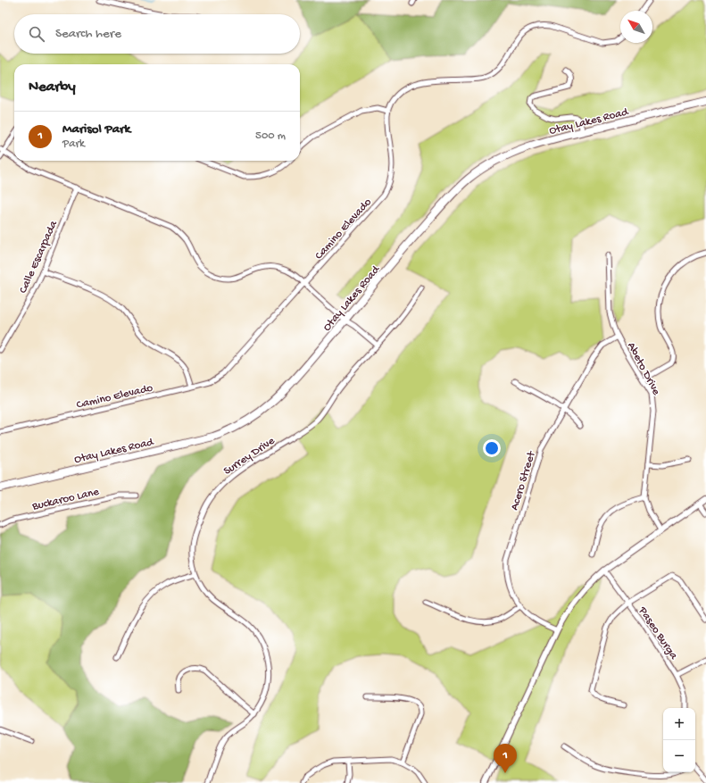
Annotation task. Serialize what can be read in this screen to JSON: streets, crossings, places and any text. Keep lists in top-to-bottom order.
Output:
{
  "streets": {
    "main road": ["Otay Lakes Road"],
    "street": [
      "Camino Elevado",
      "Calle Escarpada",
      "Abeto Drive",
      "Surrey Drive",
      "Acero Street",
      "Buckaroo Lane",
      "Paseo Burga"
    ]
  },
  "crossings": [
    ["Abeto Drive", "Acero Street"]
  ],
  "north": "top left",
  "page": {
    "search": "Search here",
    "heading": "Nearby",
    "list": [
      {
        "mark": "1",
        "name": "Marisol Park",
        "note": "Park",
        "value": "500 m"
      }
    ],
    "map_buttons": ["+", "−"],
    "pins": "1"
  }
}
